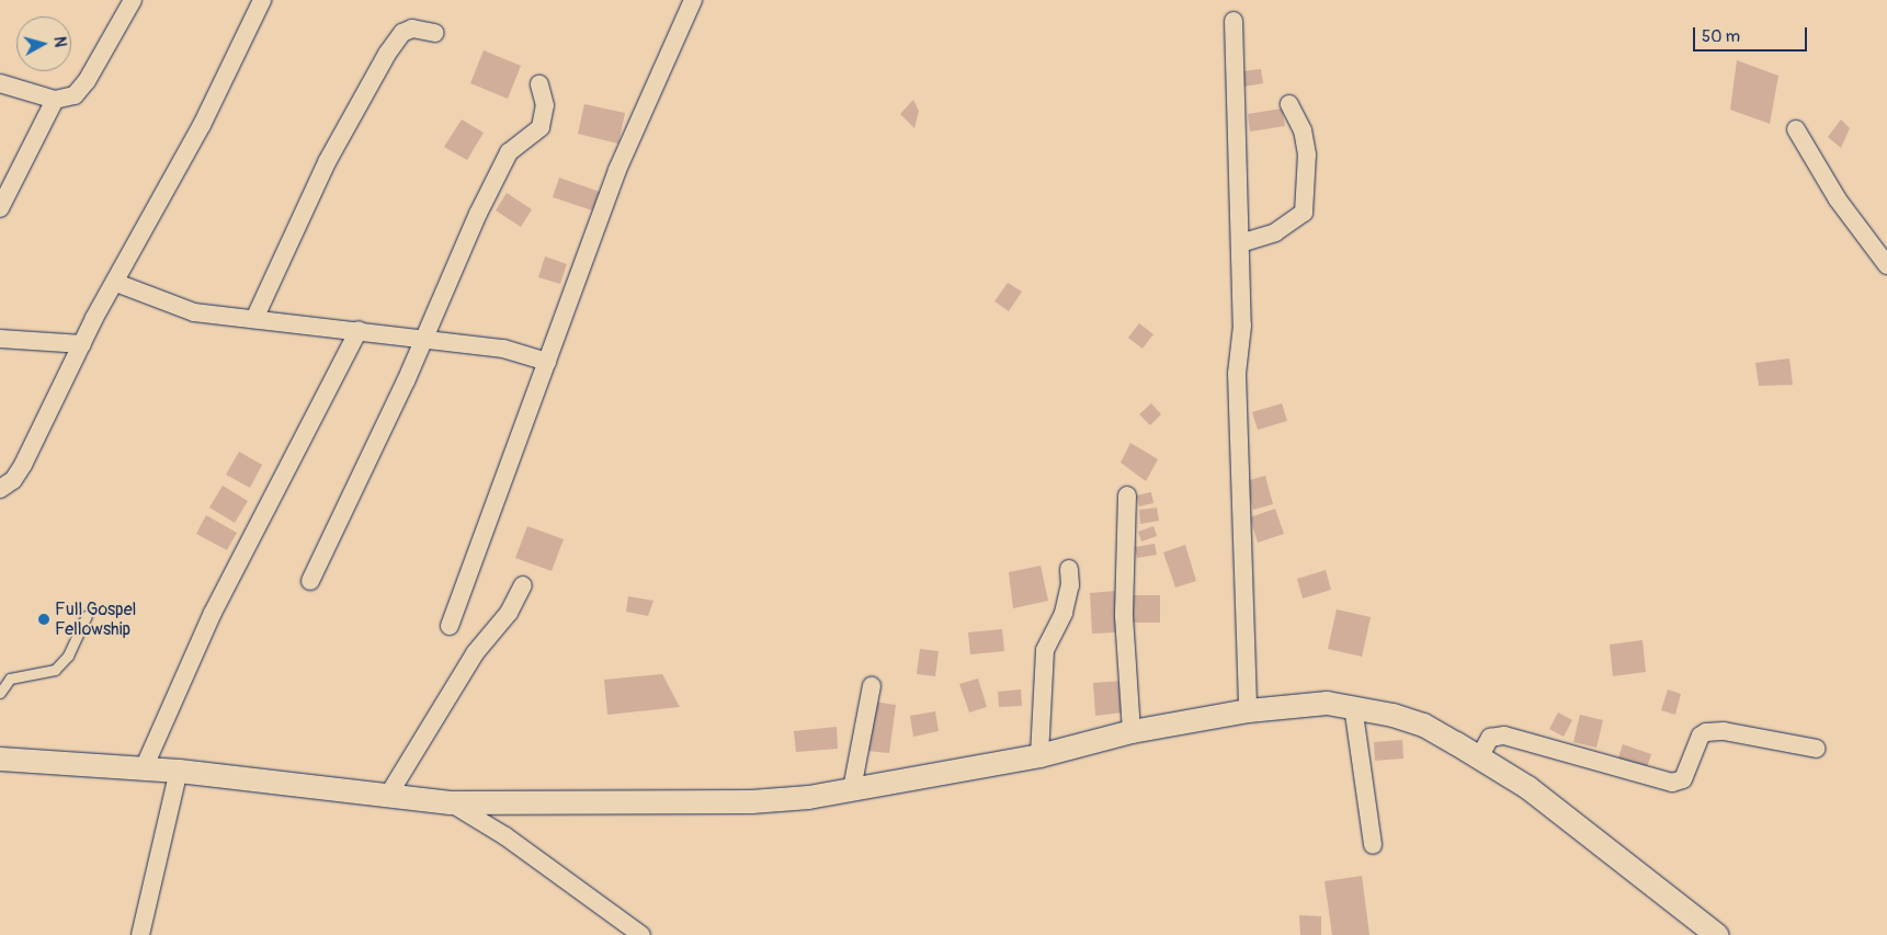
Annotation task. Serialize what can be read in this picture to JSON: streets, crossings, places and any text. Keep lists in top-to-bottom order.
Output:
{
  "places": ["Full Gospel Fellowship"],
  "scale_bar": "50 m",
  "north": "right"
}
